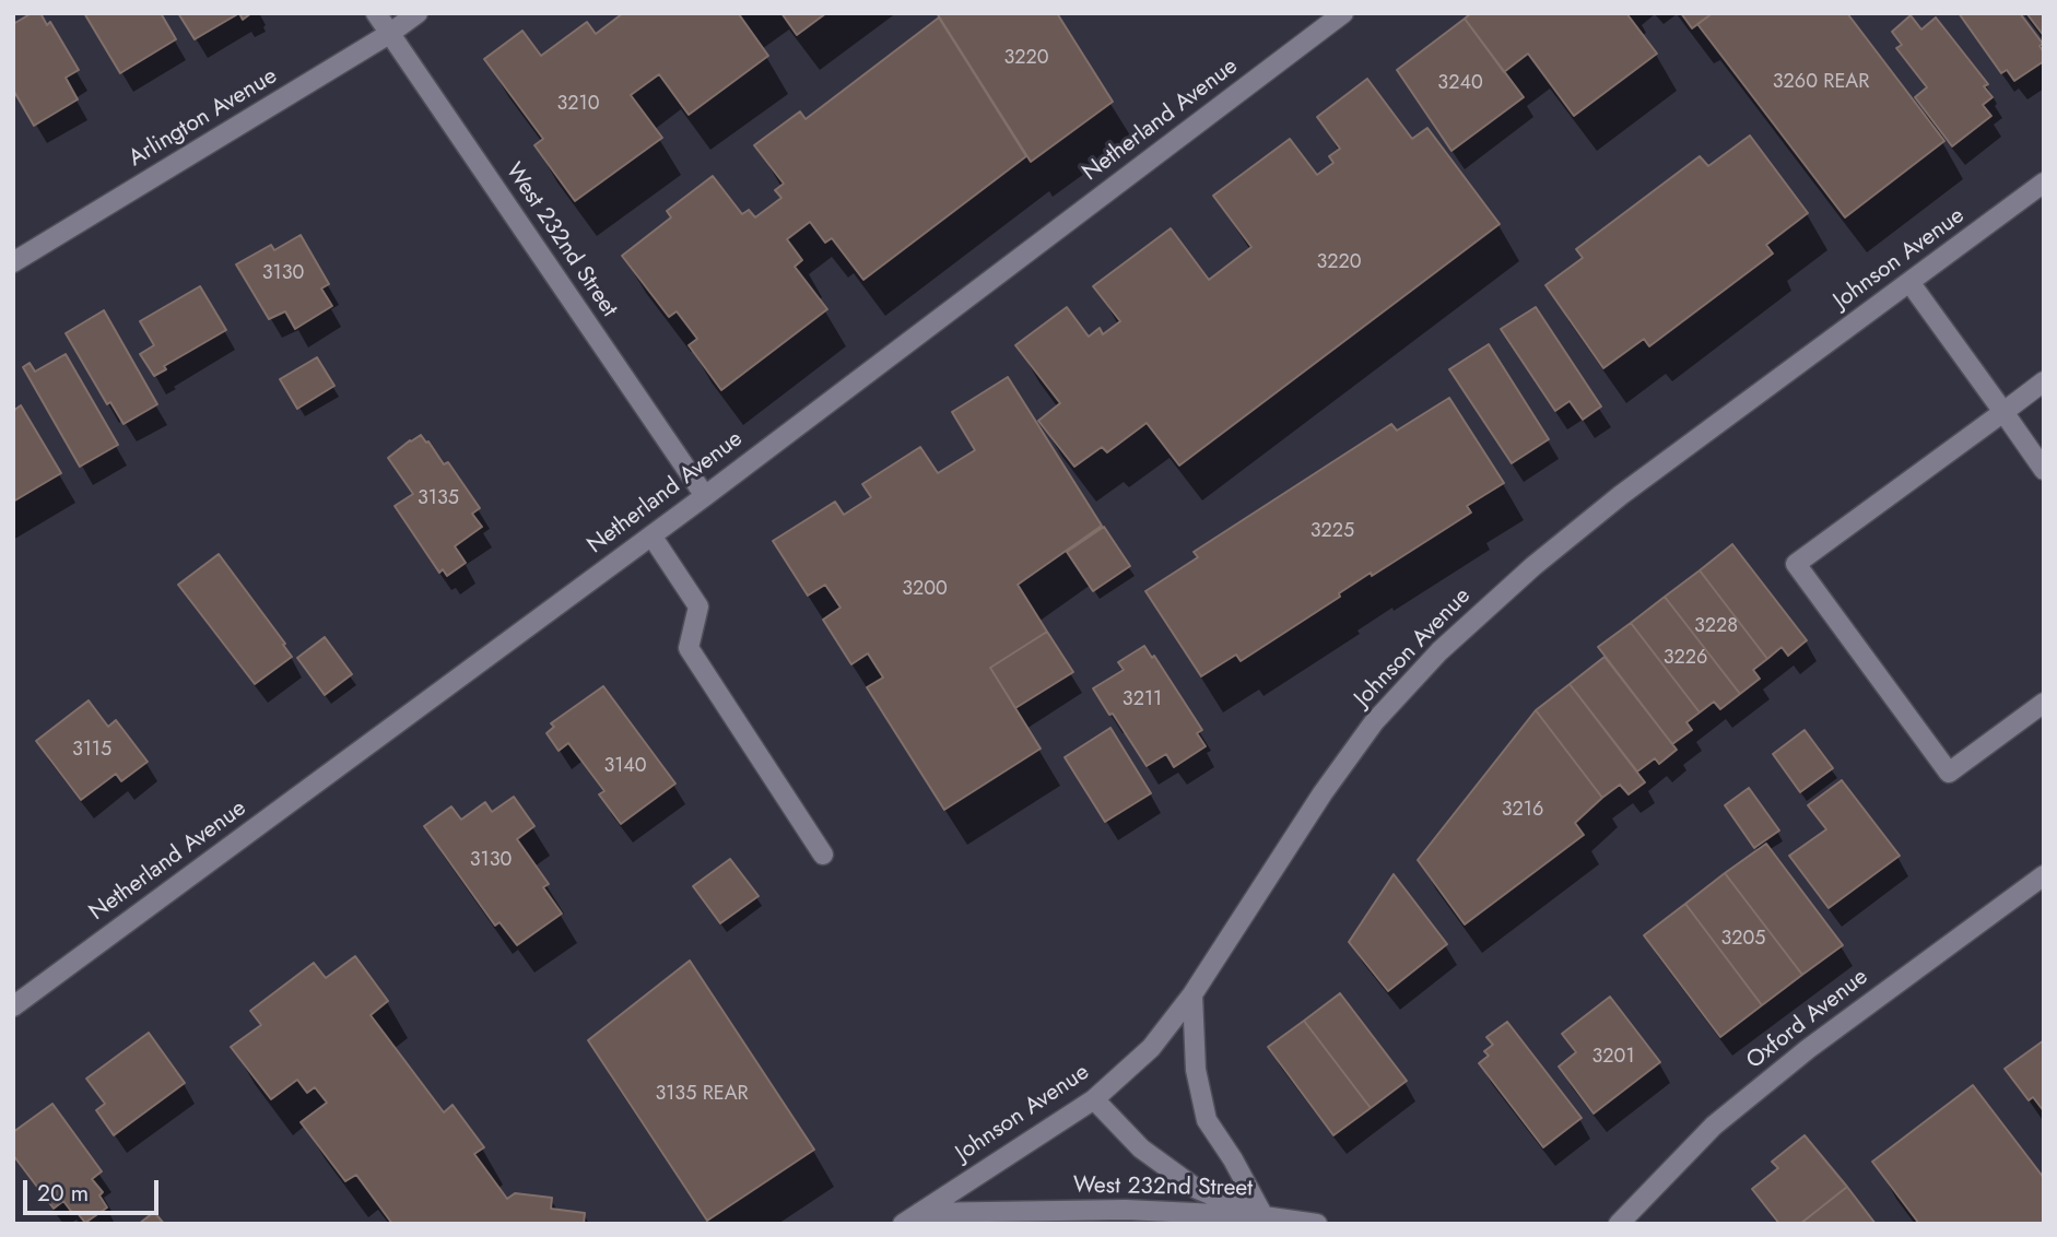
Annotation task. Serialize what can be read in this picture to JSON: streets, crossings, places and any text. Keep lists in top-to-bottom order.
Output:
{
  "streets": {
    "street": [
      "Arlington Avenue",
      "Netherland Avenue",
      "West 232nd Street",
      "Johnson Avenue",
      "Oxford Avenue"
    ]
  },
  "crossings": [
    ["Arlington Avenue", "West 232nd Street"],
    ["Netherland Avenue", "West 232nd Street"],
    ["West 232nd Street", "Johnson Avenue"]
  ],
  "house_numbers": [
    "3220",
    "3260 REAR",
    "3240",
    "3210",
    "3220",
    "3130",
    "3135",
    "3225",
    "3200",
    "3228",
    "3226",
    "3211",
    "3115",
    "3140",
    "3216",
    "3130",
    "3205",
    "3201",
    "3135 REAR"
  ],
  "scale_bar": "20 m"
}
